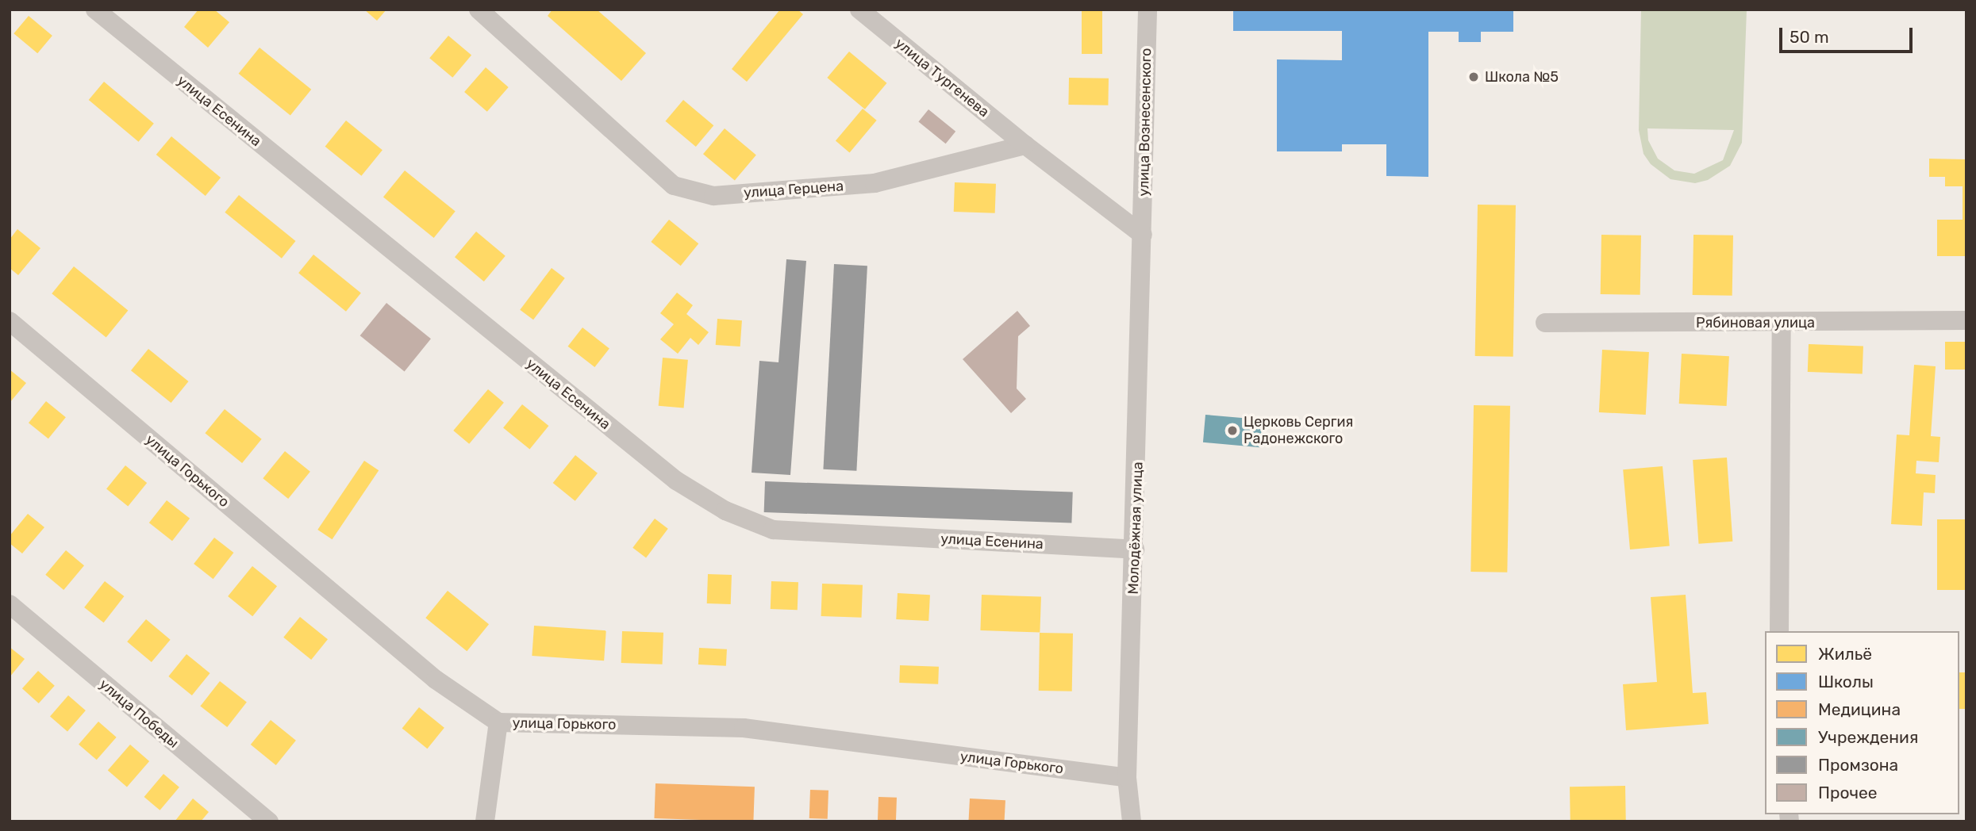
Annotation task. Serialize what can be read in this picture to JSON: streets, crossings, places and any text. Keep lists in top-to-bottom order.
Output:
{
  "streets": {
    "street": [
      "улица Тургенева",
      "улица Есенина",
      "улица Вознесенского",
      "улица Герцена",
      "Рябиновая улица",
      "улица Горького",
      "Молодёжная улица",
      "улица Победы"
    ]
  },
  "crossings": [
    ["улица Тургенева", "улица Герцена"],
    ["улица Есенина", "Молодёжная улица"],
    ["улица Вознесенского", "Молодёжная улица"],
    ["улица Горького", "Молодёжная улица"]
  ],
  "places": ["Школа №5", "Церковь Сергия Радонежского"],
  "legend": [
    "Жильё",
    "Школы",
    "Медицина",
    "Учреждения",
    "Промзона",
    "Прочее"
  ],
  "scale_bar": "50 m"
}
